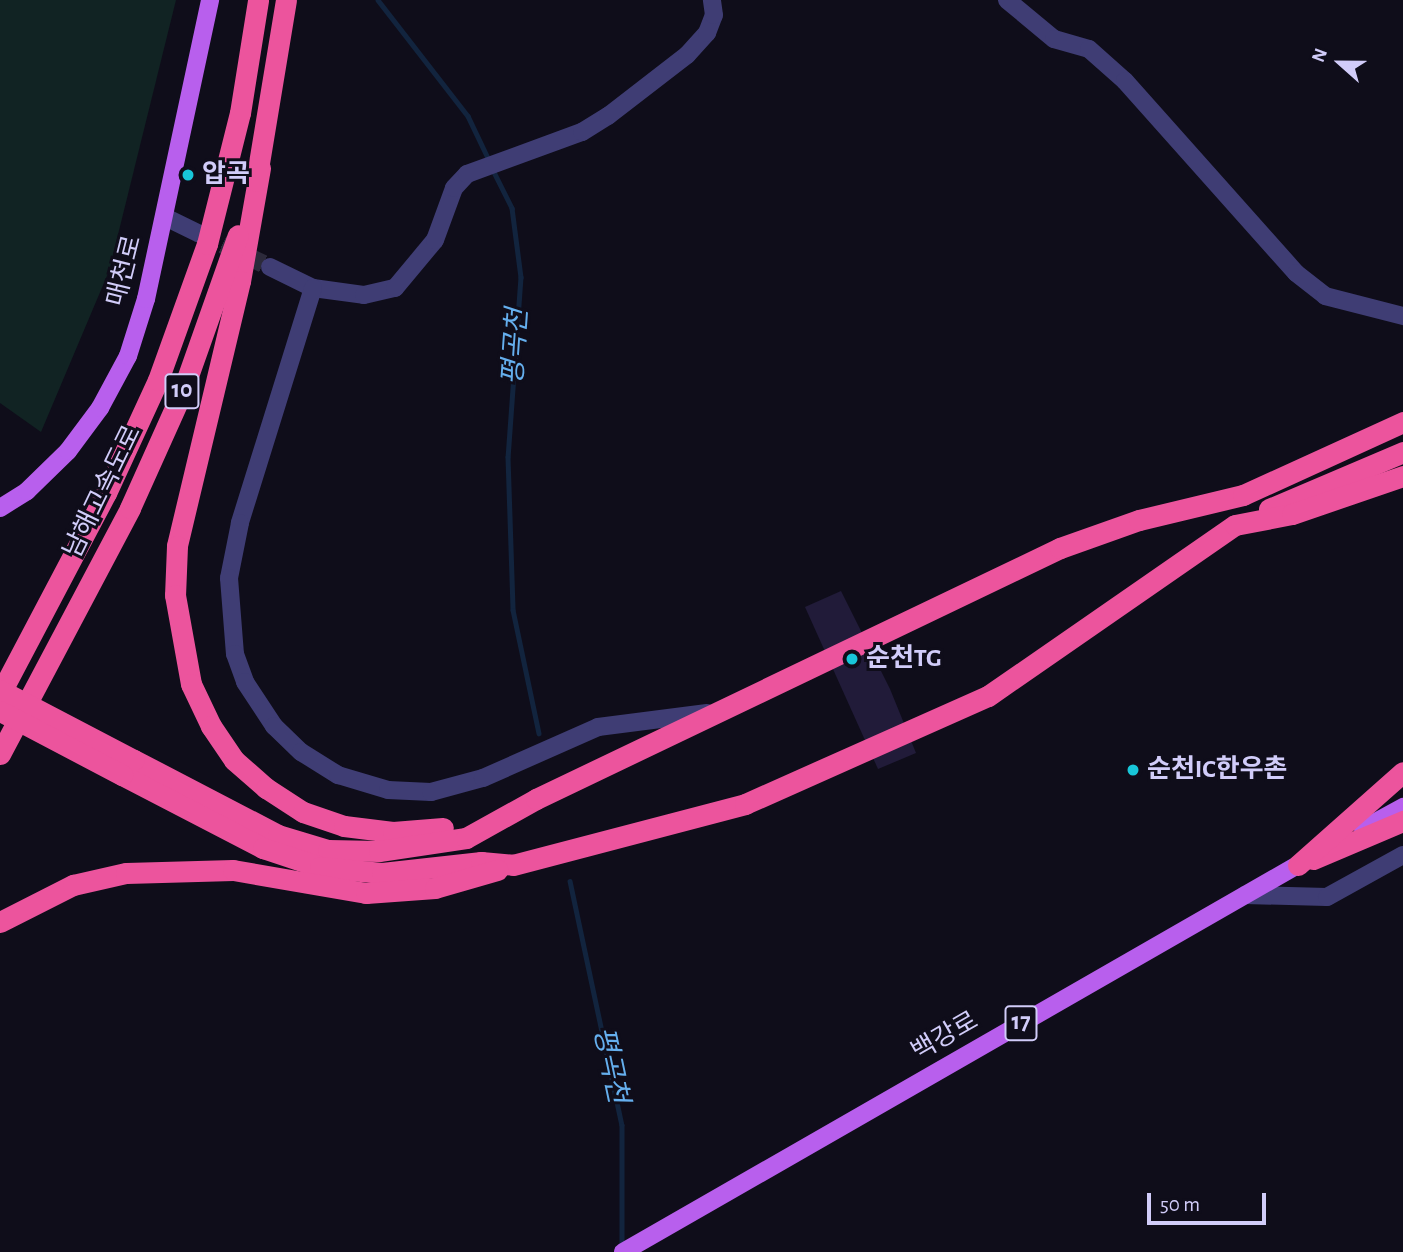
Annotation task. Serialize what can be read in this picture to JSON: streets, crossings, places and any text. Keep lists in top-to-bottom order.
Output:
{
  "streets": {
    "highway": ["10", "남해고속도로"],
    "main road": ["매천로", "17", "백강로"]
  },
  "water": ["평곡천"],
  "places": ["압곡", "순천TG", "순천IC한우촌"],
  "scale_bar": "50 m",
  "north": "left"
}
